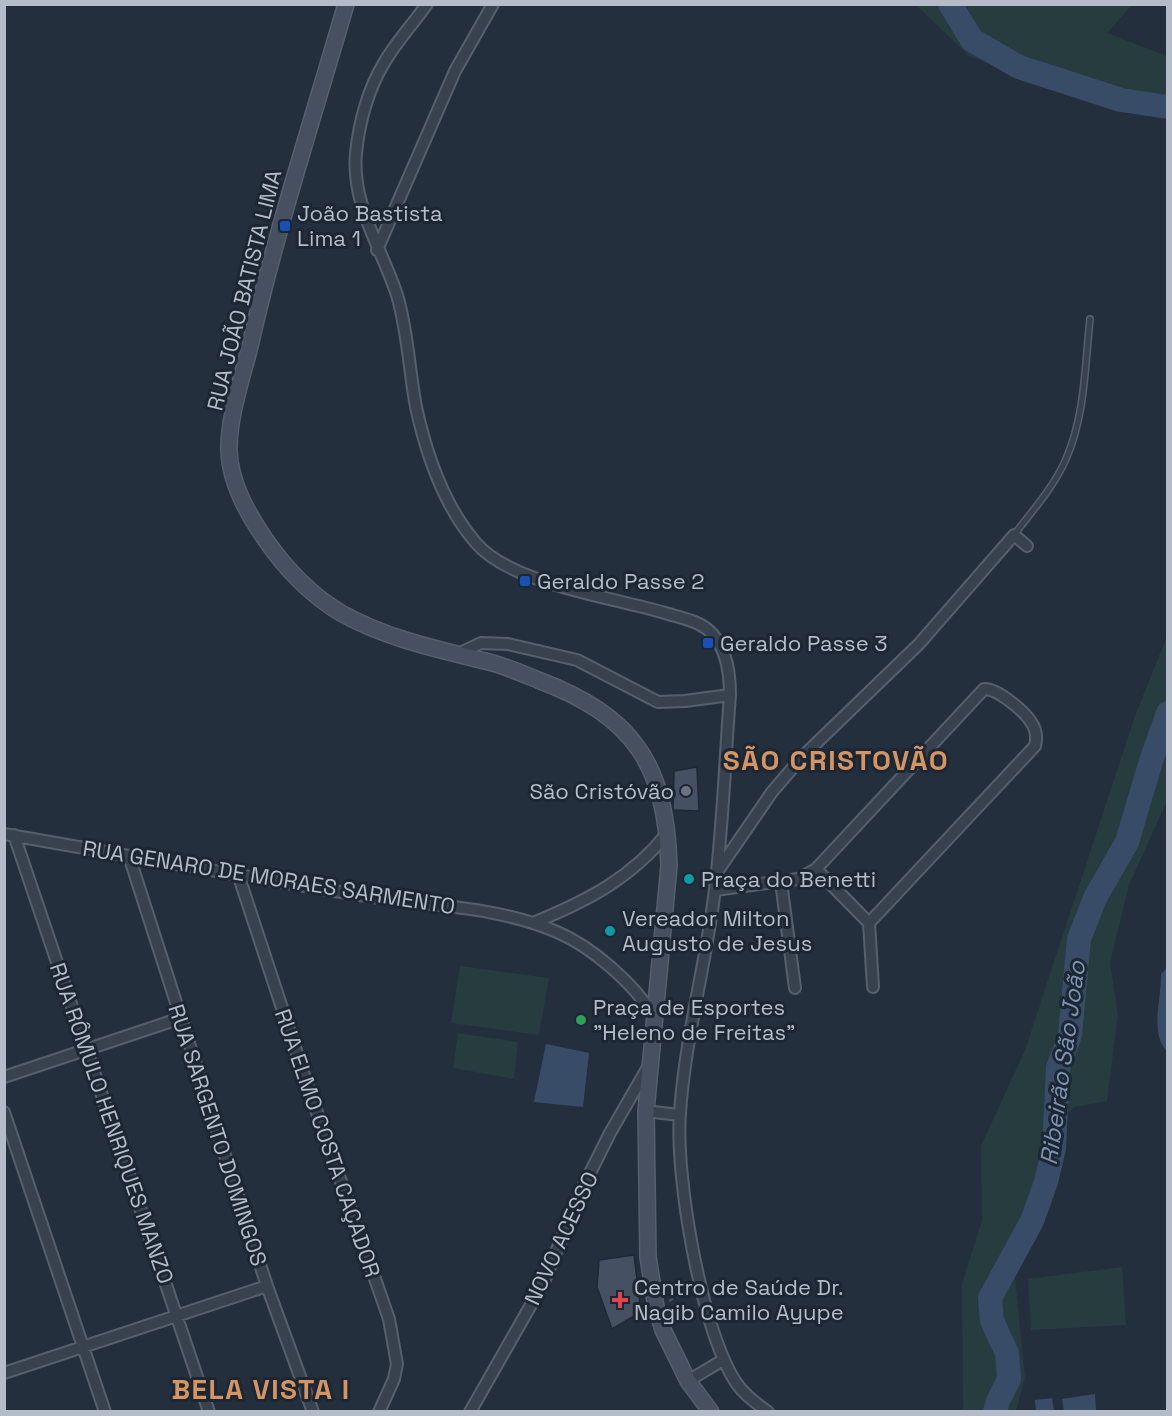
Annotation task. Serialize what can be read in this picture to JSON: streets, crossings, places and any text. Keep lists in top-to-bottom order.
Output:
{
  "streets": {
    "street": [
      "RUA JOÃO BATISTA LIMA",
      "RUA GENARO DE MORAES SARMENTO",
      "RUA RÔMULO HENRIQUES MANZO",
      "RUA SARGENTO DOMINGOS",
      "RUA ELMO COSTA CAÇADOR",
      "NOVO ACESSO"
    ]
  },
  "crossings": [
    ["RUA JOÃO BATISTA LIMA", "RUA GENARO DE MORAES SARMENTO"],
    ["RUA JOÃO BATISTA LIMA", "NOVO ACESSO"],
    ["RUA GENARO DE MORAES SARMENTO", "RUA RÔMULO HENRIQUES MANZO"],
    ["RUA GENARO DE MORAES SARMENTO", "RUA SARGENTO DOMINGOS"],
    ["RUA GENARO DE MORAES SARMENTO", "RUA ELMO COSTA CAÇADOR"]
  ],
  "districts": ["SÃO CRISTOVÃO", "BELA VISTA I"],
  "water": ["Ribeirão São João"],
  "places": {
    "transit": ["João Bastista Lima 1", "Geraldo Passe 2", "Geraldo Passe 3"],
    "other": [
      "São Cristóvão",
      "Praça do Benetti",
      "Vereador Milton Augusto de Jesus",
      "Praça de Esportes \"Heleno de Freitas\""
    ],
    "health": ["Centro de Saúde Dr. Nagib Camilo Ayupe"]
  }
}
